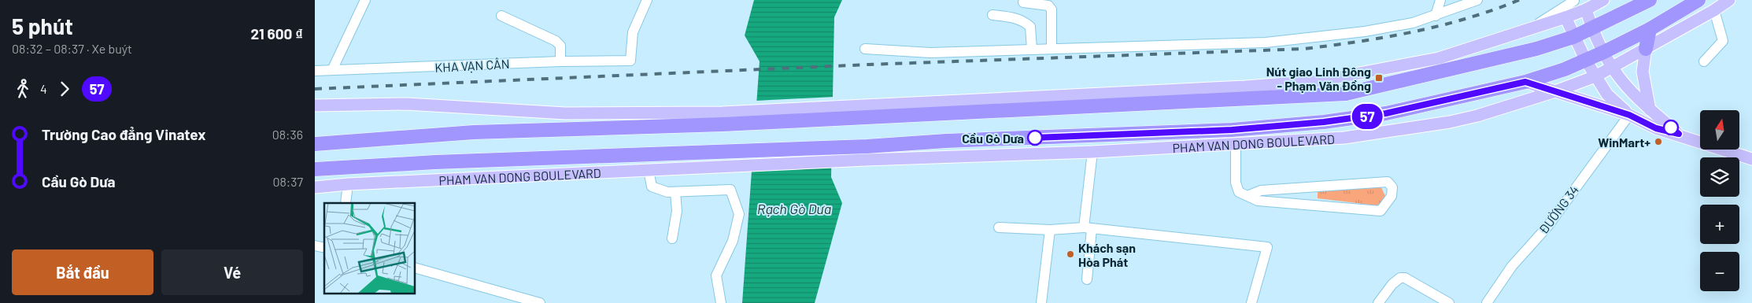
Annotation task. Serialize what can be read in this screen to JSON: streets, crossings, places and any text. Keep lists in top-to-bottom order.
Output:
{
  "streets": {
    "highway": ["PHAM VAN DONG BOULEVARD"],
    "street": ["KHA VẠN CÂN", "ĐƯỜNG 34"]
  },
  "water": ["Rạch Gò Dưa"],
  "places": {
    "transit": ["Nút giao Linh Đông - Phạm Văn Đồng"],
    "other": ["Cầu Gò Dưa", "WinMart+", "Khách sạn Hòa Phát"]
  },
  "lines": ["bus line 57"],
  "north": "top",
  "page": {
    "heading": ["5 phút", "08:32 – 08:37 · Xe buýt", "21 600 ₫"],
    "on_map": "57",
    "legs": ["4", "57"],
    "list": [
      {
        "name": "Trường Cao đẳng Vinatex",
        "value": "08:36"
      },
      {
        "name": "Cầu Gò Dưa",
        "value": "08:37"
      }
    ],
    "map_buttons": ["+", "−"],
    "buttons": ["Bắt đầu", "Vé"]
  }
}
